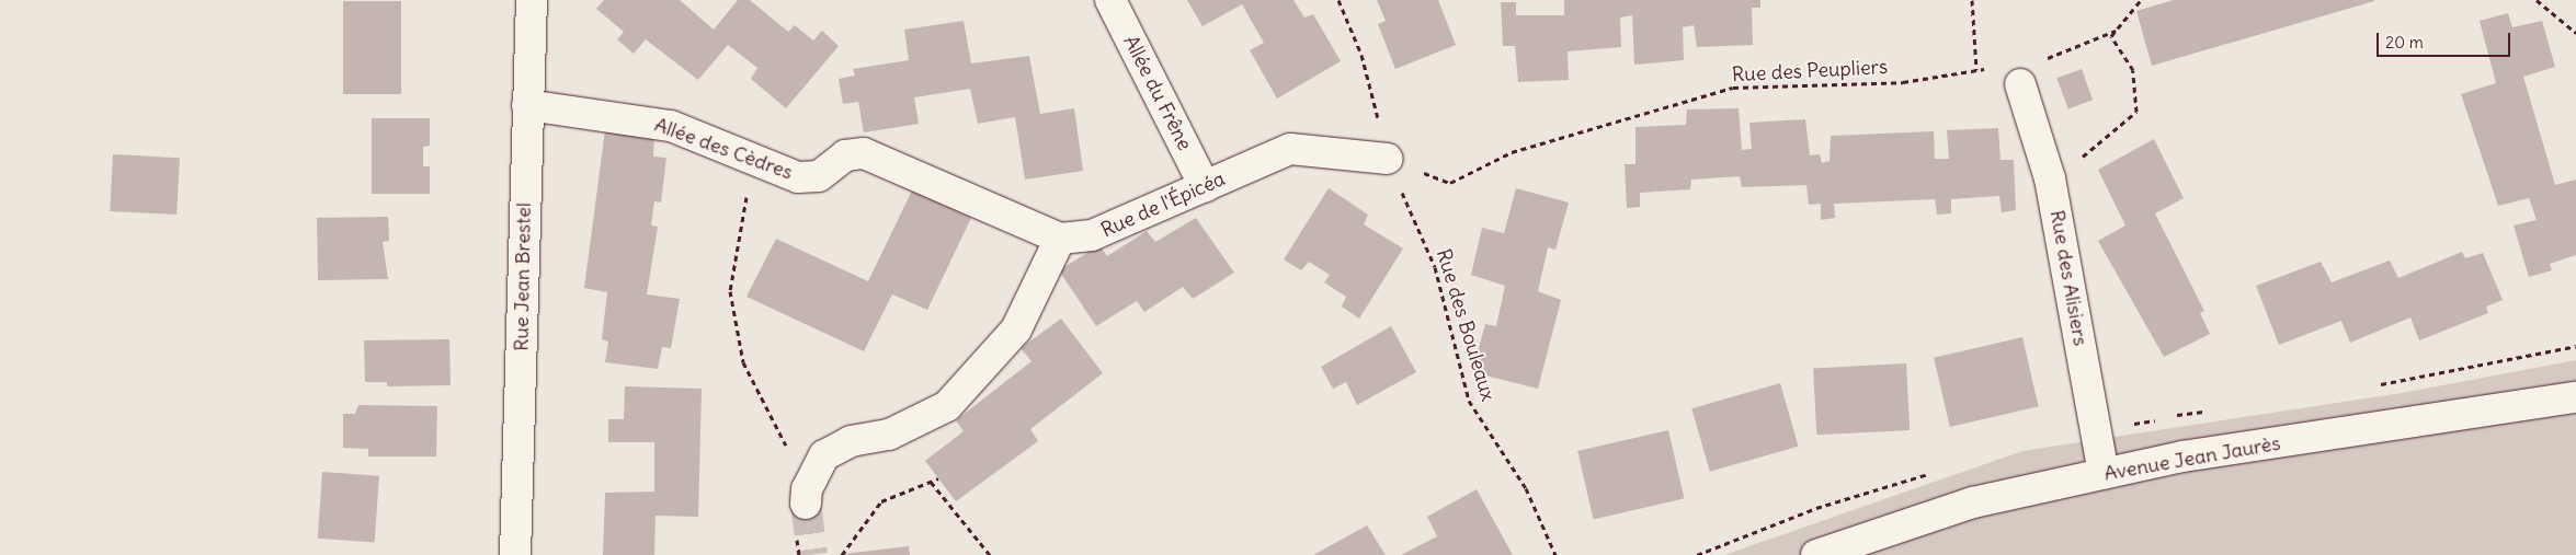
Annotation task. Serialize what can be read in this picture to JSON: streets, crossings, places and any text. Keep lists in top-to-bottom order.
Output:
{
  "streets": {
    "street": [
      "Allée du Frêne",
      "Allée des Cèdres",
      "Rue de l'Épicéa",
      "Rue Jean Brestel",
      "Rue des Alisiers",
      "Avenue Jean Jaurès"
    ],
    "path": ["Rue des Peupliers", "Rue des Bouleaux"]
  },
  "crossings": [
    ["Rue des Peupliers", "Rue de l'Épicéa"],
    ["Rue des Peupliers", "Rue des Bouleaux"],
    ["Allée du Frêne", "Rue de l'Épicéa"],
    ["Allée des Cèdres", "Rue de l'Épicéa"],
    ["Allée des Cèdres", "Rue Jean Brestel"],
    ["Rue de l'Épicéa", "Rue des Bouleaux"],
    ["Rue des Alisiers", "Avenue Jean Jaurès"]
  ],
  "scale_bar": "20 m"
}
